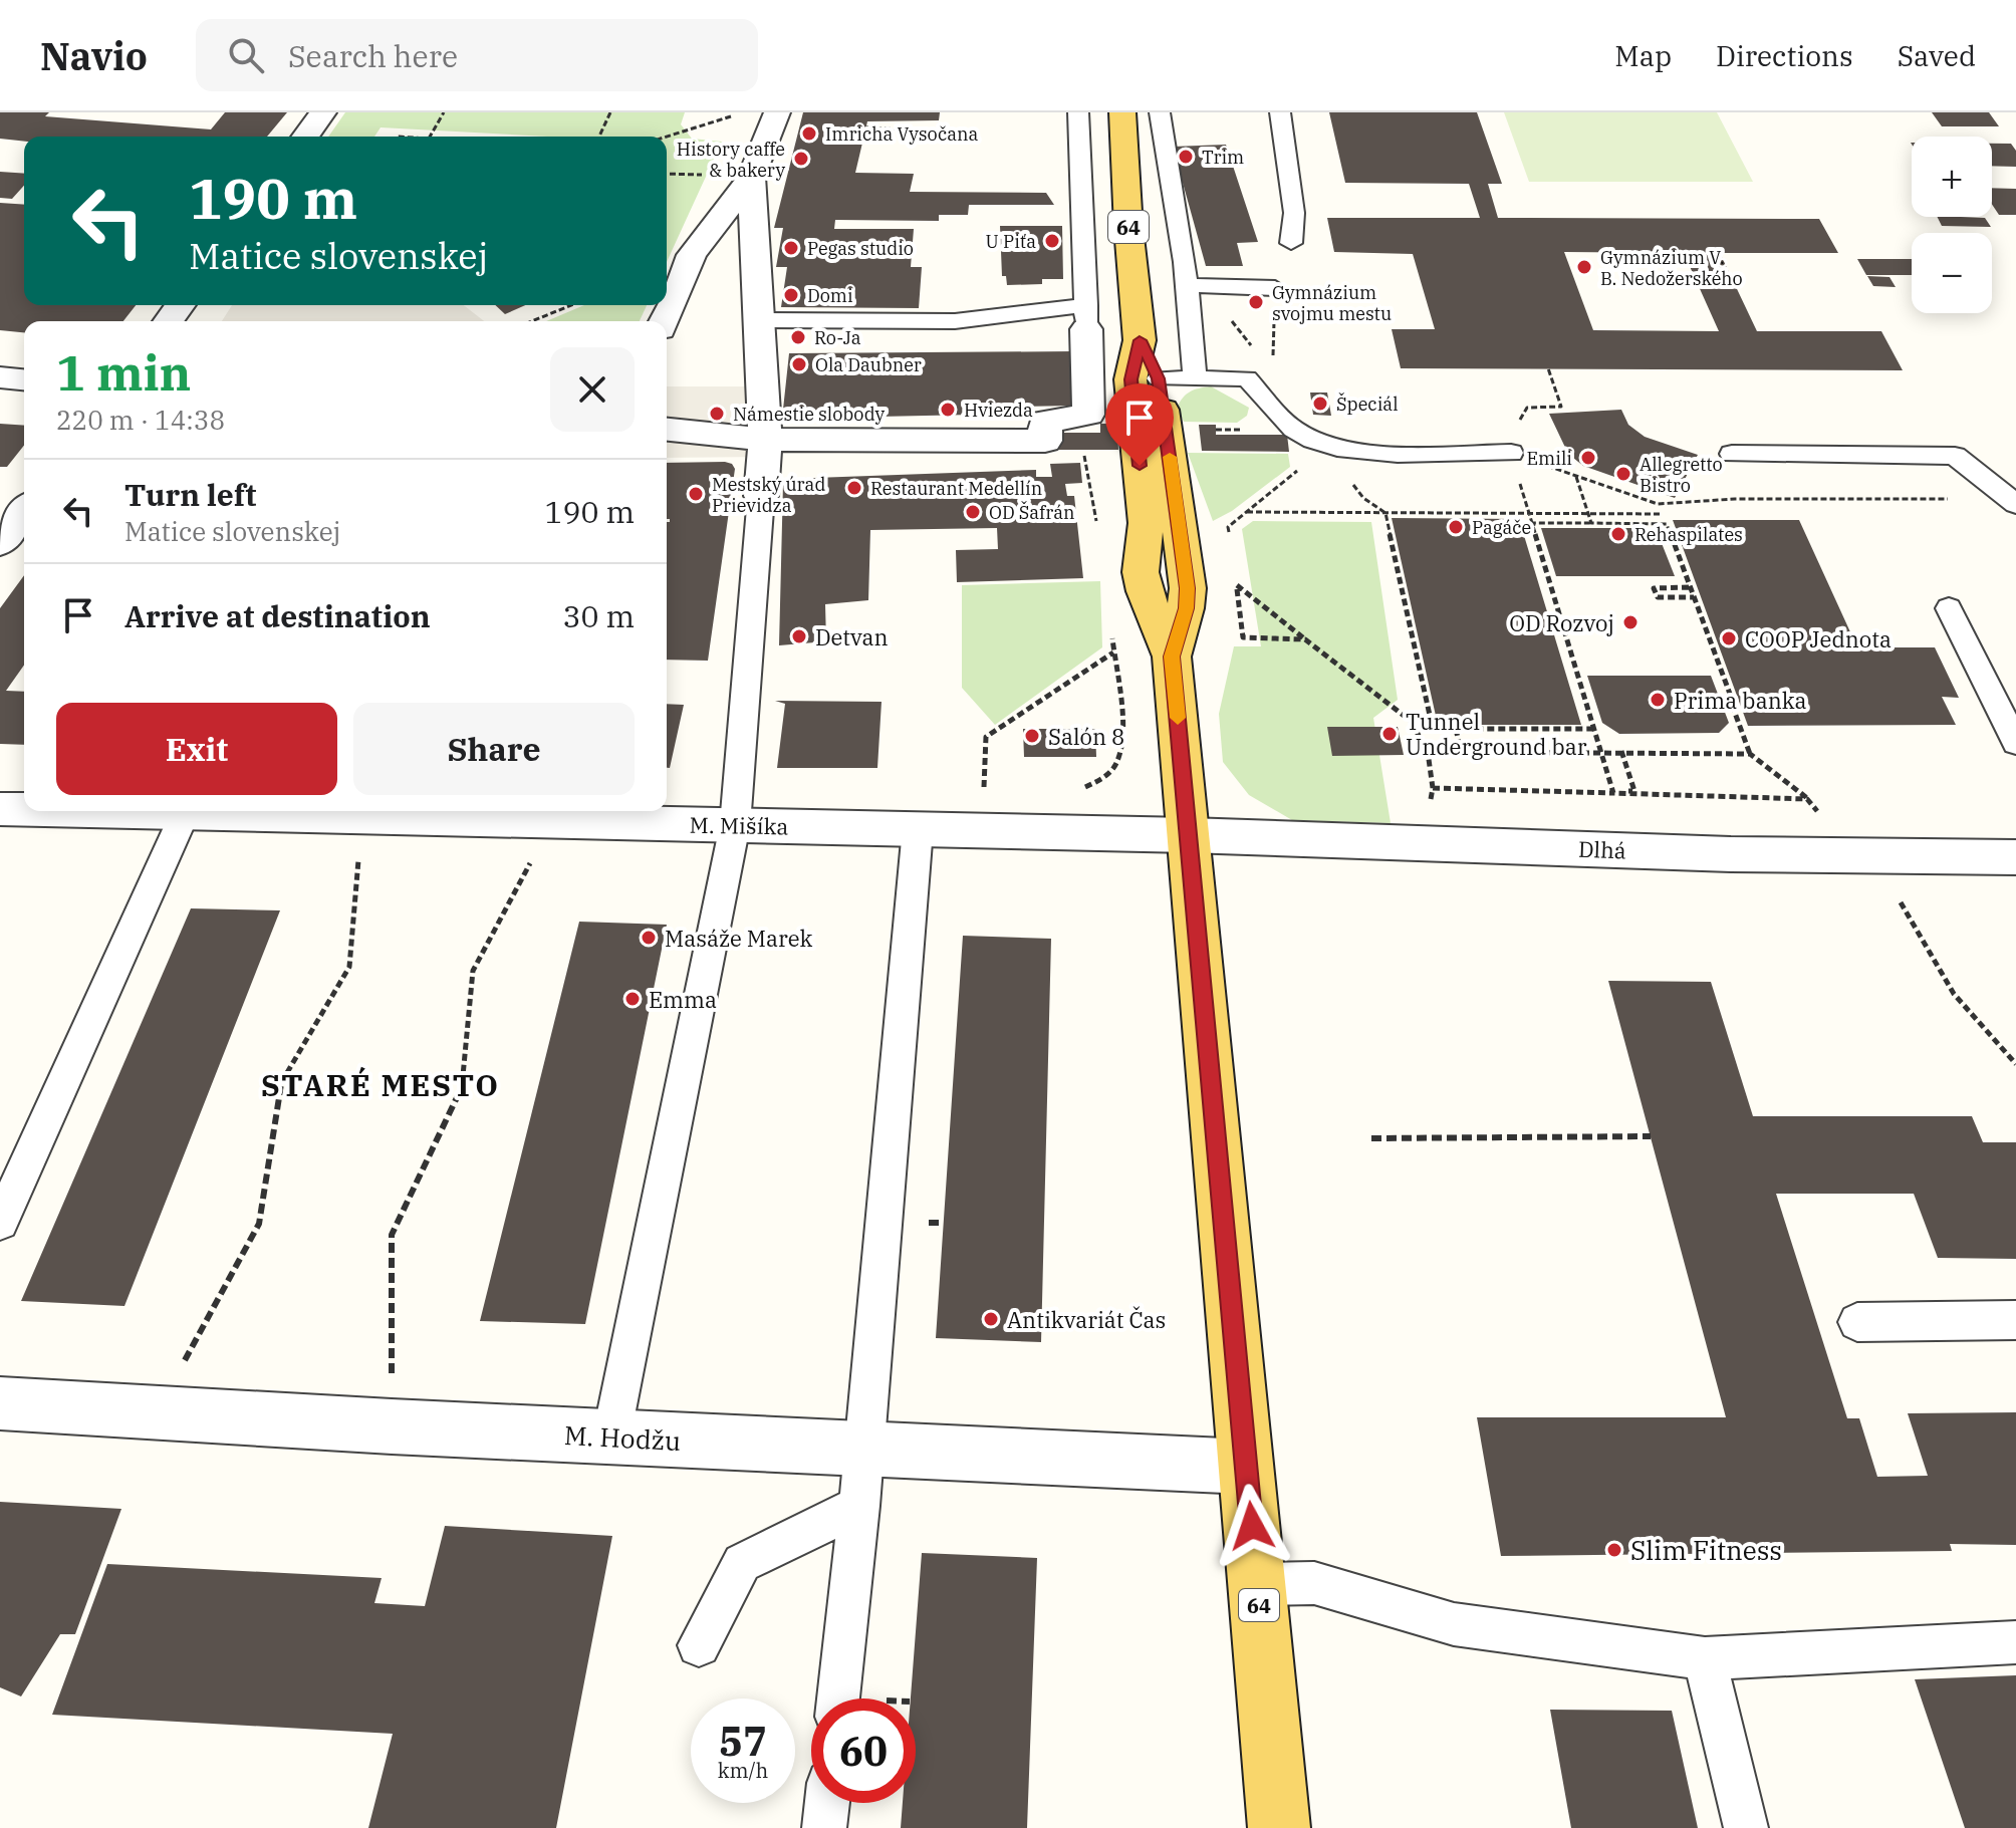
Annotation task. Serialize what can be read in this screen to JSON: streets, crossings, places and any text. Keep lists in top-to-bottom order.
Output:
{
  "streets": {
    "main road": ["64"],
    "street": ["M. Mišíka", "Dlhá", "M. Hodžu"]
  },
  "crossings": [
    ["64", "M. Mišíka"],
    ["64", "Dlhá"],
    ["64", "M. Hodžu"],
    ["M. Mišíka", "Dlhá"]
  ],
  "districts": ["STARÉ MESTO"],
  "places": [
    "Imricha Vysočana",
    "Trim",
    "History caffe & bakery",
    "U Piťa",
    "Pegas studio",
    "Gymnázium V. B. Nedožerského",
    "Domi",
    "Gymnázium svojmu mestu",
    "Ro-Ja",
    "Ola Daubner",
    "Špeciál",
    "Hviezda",
    "Námestie slobody",
    "Emili",
    "Allegretto Bistro",
    "Restaurant Medellín",
    "Mestský úrad Prievidza",
    "OD Šafrán",
    "Pagáče",
    "Rehaspilates",
    "OD Rozvoj",
    "Detvan",
    "COOP Jednota",
    "Prima banka",
    "Tunnel Underground bar",
    "Salón 8",
    "Masáže Marek",
    "Emma",
    "Antikvariát Čas",
    "Slim Fitness"
  ],
  "page": {
    "header": "Navio",
    "search": "Search here",
    "nav": ["Map", "Directions", "Saved"],
    "map_buttons": ["+", "−"],
    "turn": ["190 m", "Matice slovenskej"],
    "heading": ["1 min", "220 m · 14:38"],
    "list": [
      {
        "name": "Turn left",
        "note": "Matice slovenskej",
        "value": "190 m"
      },
      {
        "name": "Arrive at destination",
        "value": "30 m"
      }
    ],
    "buttons": ["Exit", "Share"],
    "speed": "57 km/h",
    "limit": "60"
  }
}
